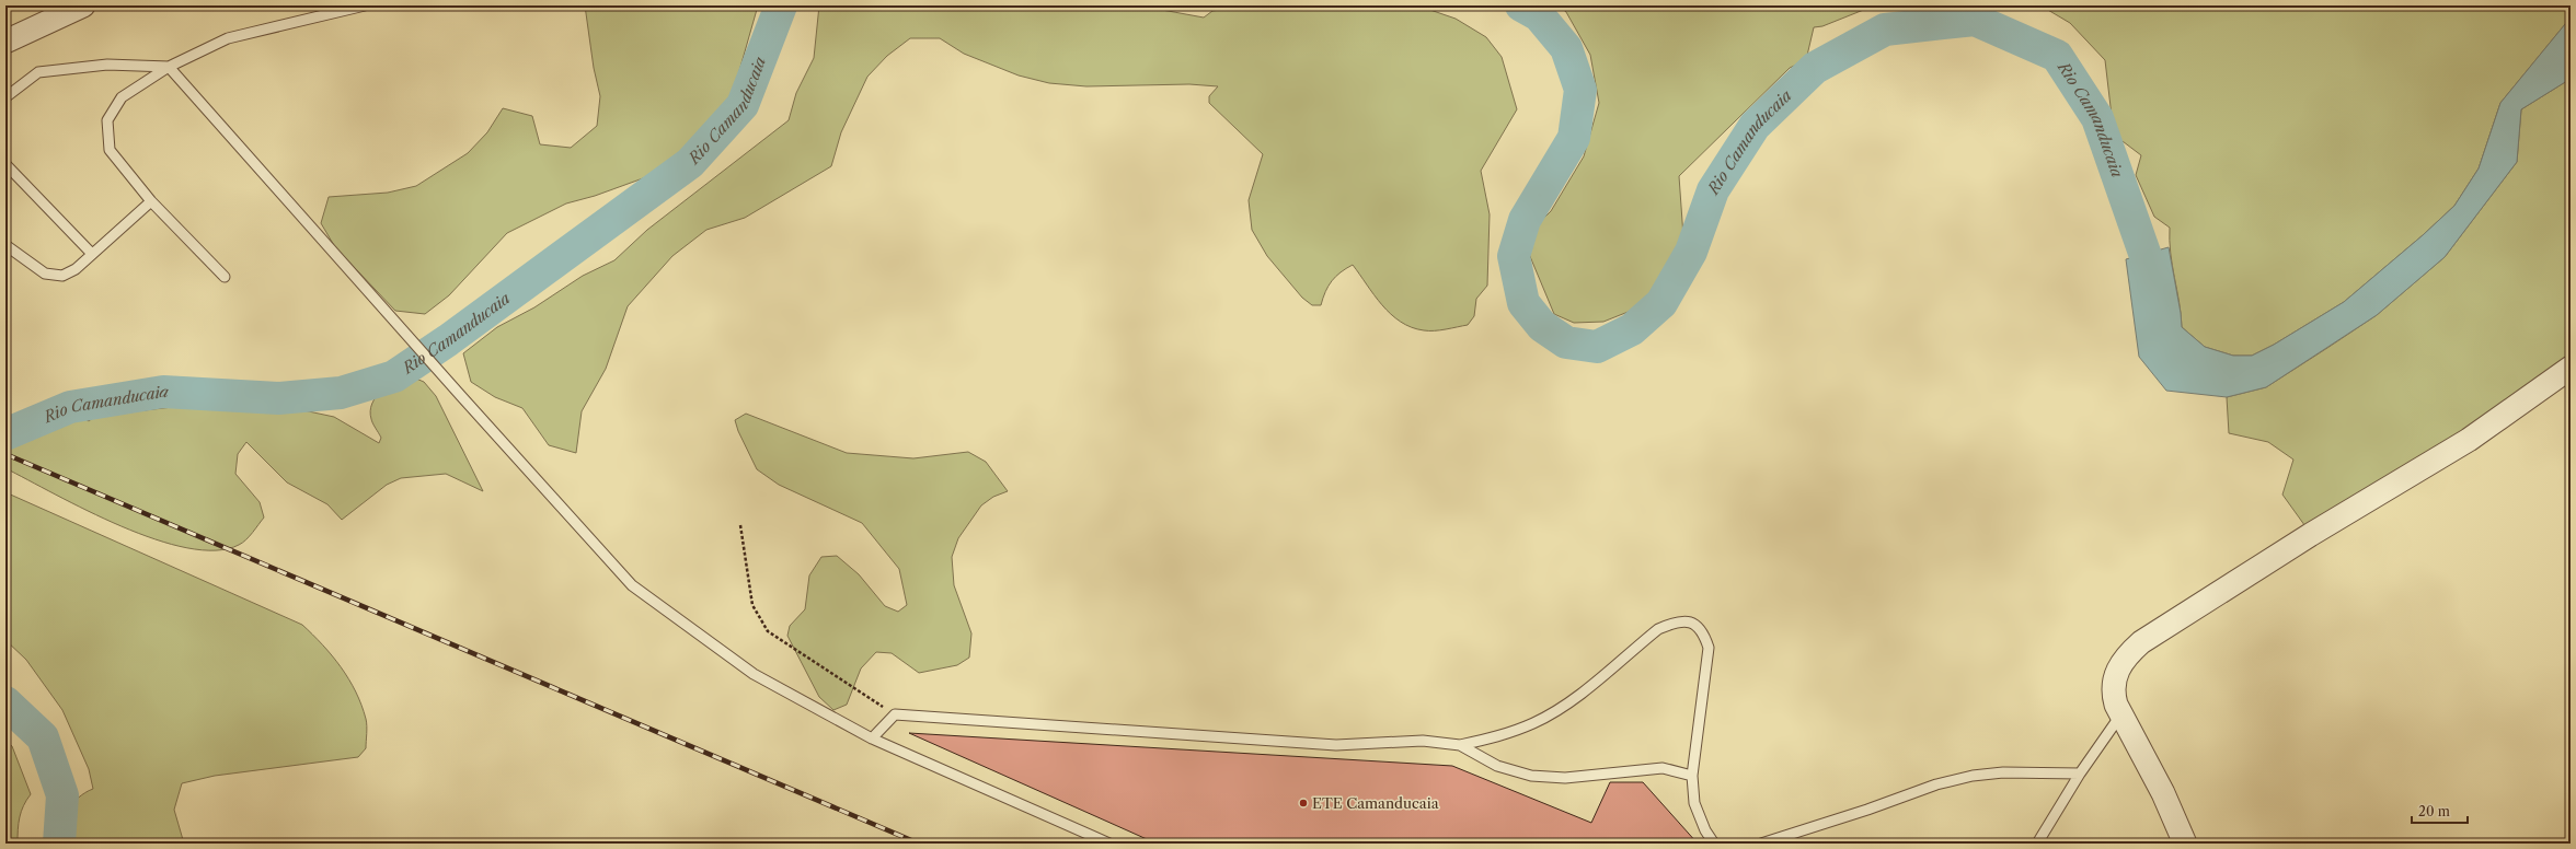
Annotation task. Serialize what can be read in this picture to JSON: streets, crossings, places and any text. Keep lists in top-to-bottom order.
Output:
{
  "water": ["Rio Camanducaia"],
  "places": ["ETE Camanducaia"],
  "scale_bar": "20 m"
}
